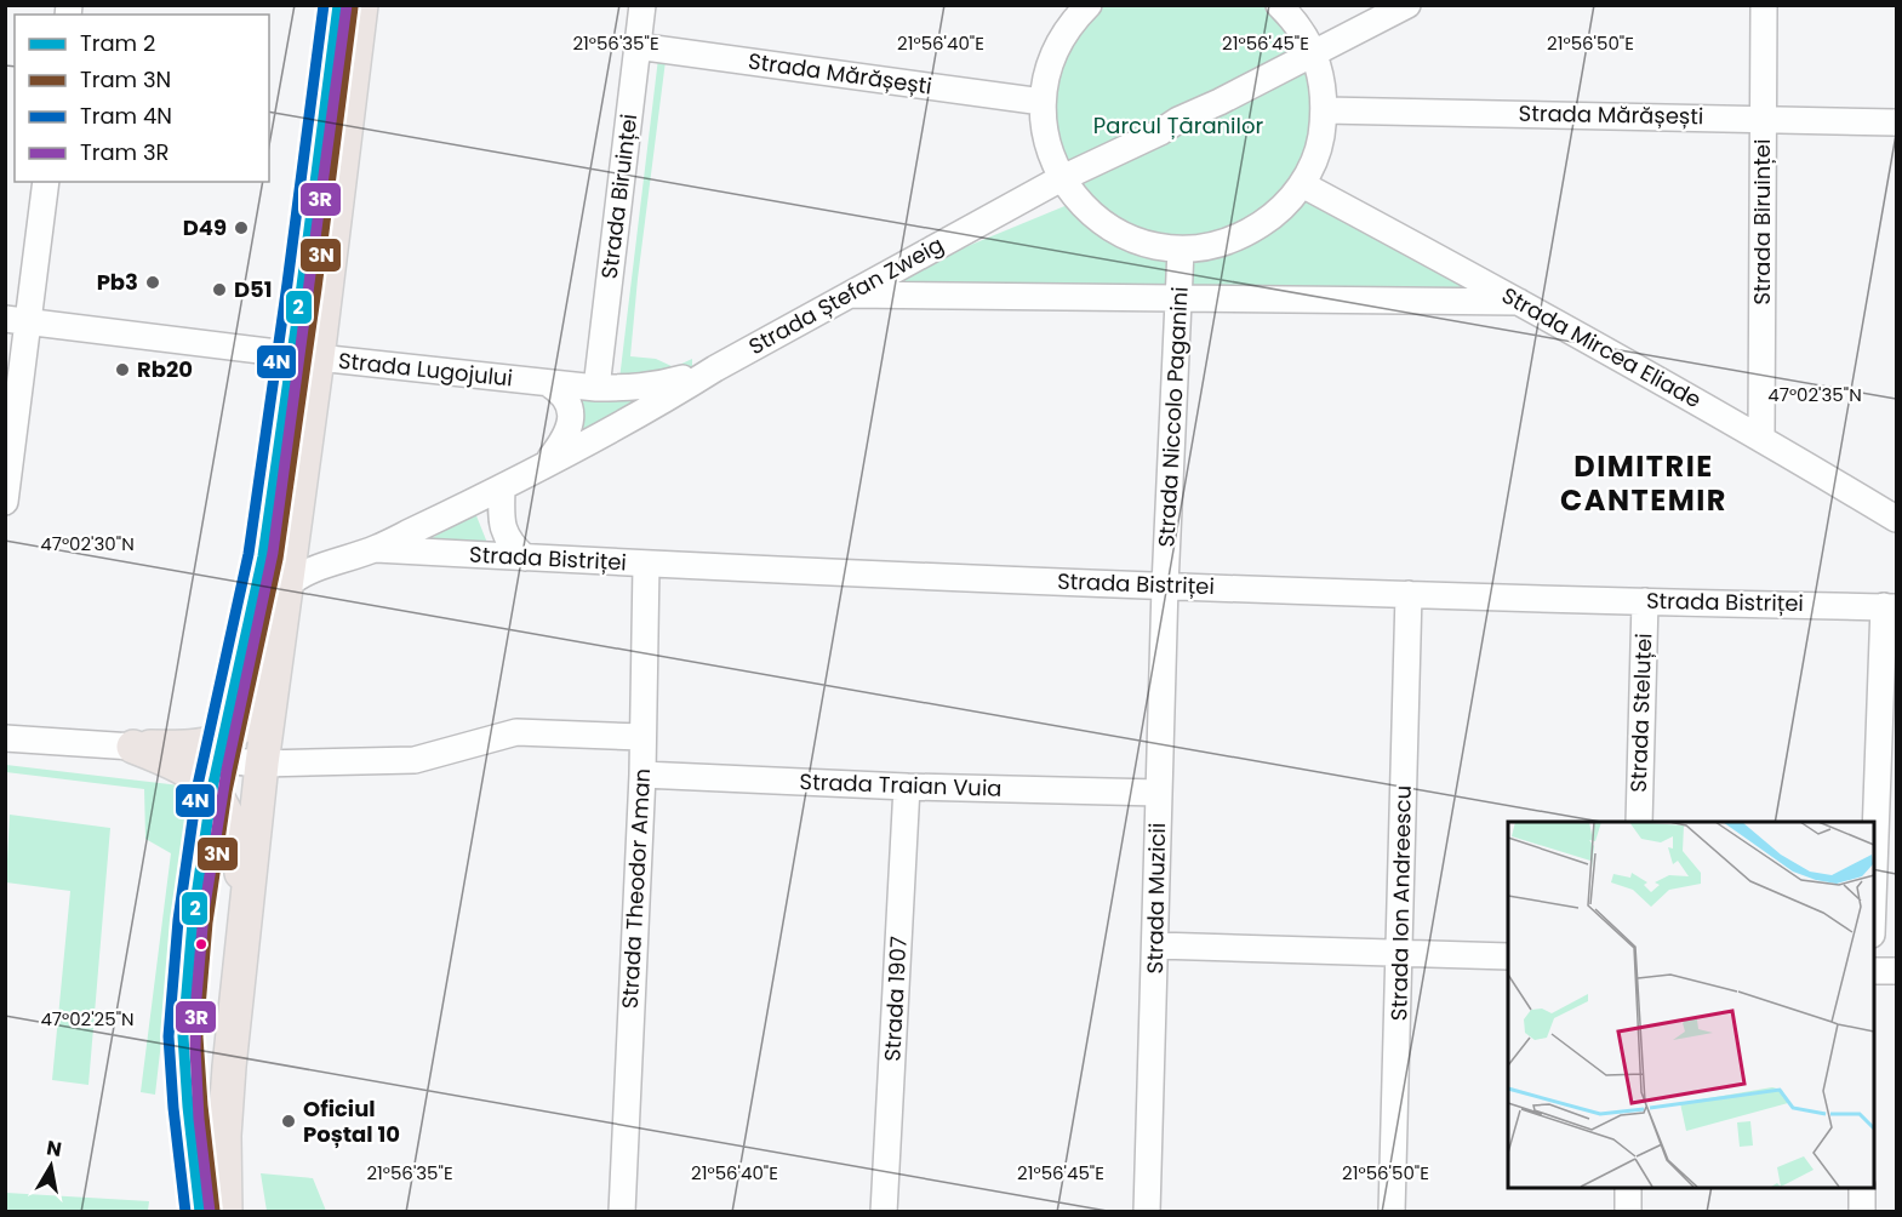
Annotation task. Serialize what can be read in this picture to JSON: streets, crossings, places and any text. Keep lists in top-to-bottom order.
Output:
{
  "streets": {
    "street": [
      "Strada Mărășești",
      "Strada Biruinței",
      "Strada Ștefan Zweig",
      "Strada Mircea Eliade",
      "Strada Lugojului",
      "Strada Niccolo Paganini",
      "Strada Bistriței",
      "Strada Steluței",
      "Strada Traian Vuia",
      "Strada Theodor Aman",
      "Strada Muzicii",
      "Strada Ion Andreescu",
      "Strada 1907"
    ]
  },
  "crossings": [
    ["Strada Mărășești", "Strada Biruinței"],
    ["Strada Biruinței", "Strada Mircea Eliade"],
    ["Strada Biruinței", "Strada Lugojului"],
    ["Strada Ștefan Zweig", "Strada Lugojului"],
    ["Strada Ștefan Zweig", "Strada Bistriței"],
    ["Strada Niccolo Paganini", "Strada Bistriței"],
    ["Strada Niccolo Paganini", "Strada Muzicii"],
    ["Strada Bistriței", "Strada Steluței"],
    ["Strada Bistriței", "Strada Theodor Aman"],
    ["Strada Bistriței", "Strada Muzicii"],
    ["Strada Bistriței", "Strada Ion Andreescu"],
    ["Strada Traian Vuia", "Strada Theodor Aman"],
    ["Strada Traian Vuia", "Strada Muzicii"],
    ["Strada Traian Vuia", "Strada 1907"]
  ],
  "districts": ["DIMITRIE CANTEMIR"],
  "parks": ["Parcul Țăranilor"],
  "places": [
    "D49",
    "Pb3",
    "D51",
    "Rb20",
    "Oficiul Poștal 10"
  ],
  "lines": [
    "tram line 2",
    "tram line 4N",
    "tram line 3R",
    "tram line 3N"
  ],
  "legend": [
    "Tram 2",
    "Tram 3N",
    "Tram 4N",
    "Tram 3R"
  ],
  "north": "top",
  "coordinates": [
    "21°56'35\"E",
    "21°56'40\"E",
    "21°56'45\"E",
    "21°56'50\"E",
    "47°02'35\"N",
    "47°02'30\"N",
    "47°02'25\"N"
  ]
}
